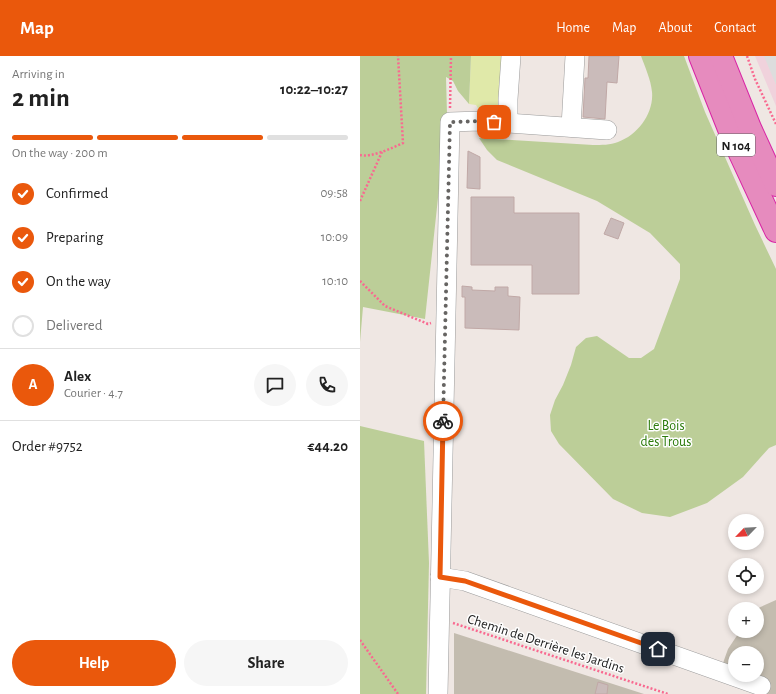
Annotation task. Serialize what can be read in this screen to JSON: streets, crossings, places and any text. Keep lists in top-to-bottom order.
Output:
{
  "streets": {
    "highway": ["N 104"],
    "path": ["Chemin de Derrière les Jardins"]
  },
  "parks": ["Le Bois des Trous"],
  "north": "bottom left",
  "page": {
    "header": "Map",
    "nav": [
      "Home",
      "Map",
      "About",
      "Contact"
    ],
    "heading": ["2 min", "Arriving in", "10:22–10:27"],
    "panel": [
      "Alex",
      "Courier · 4.7",
      "Order #9752",
      "€44.20"
    ],
    "bar": "On the way · 200 m",
    "list": [
      ["Confirmed", "09:58"],
      ["Preparing", "10:09"],
      ["On the way", "10:10"],
      "Delivered"
    ],
    "round": "A",
    "map_buttons": ["+", "−"],
    "buttons": ["Help", "Share"]
  }
}
